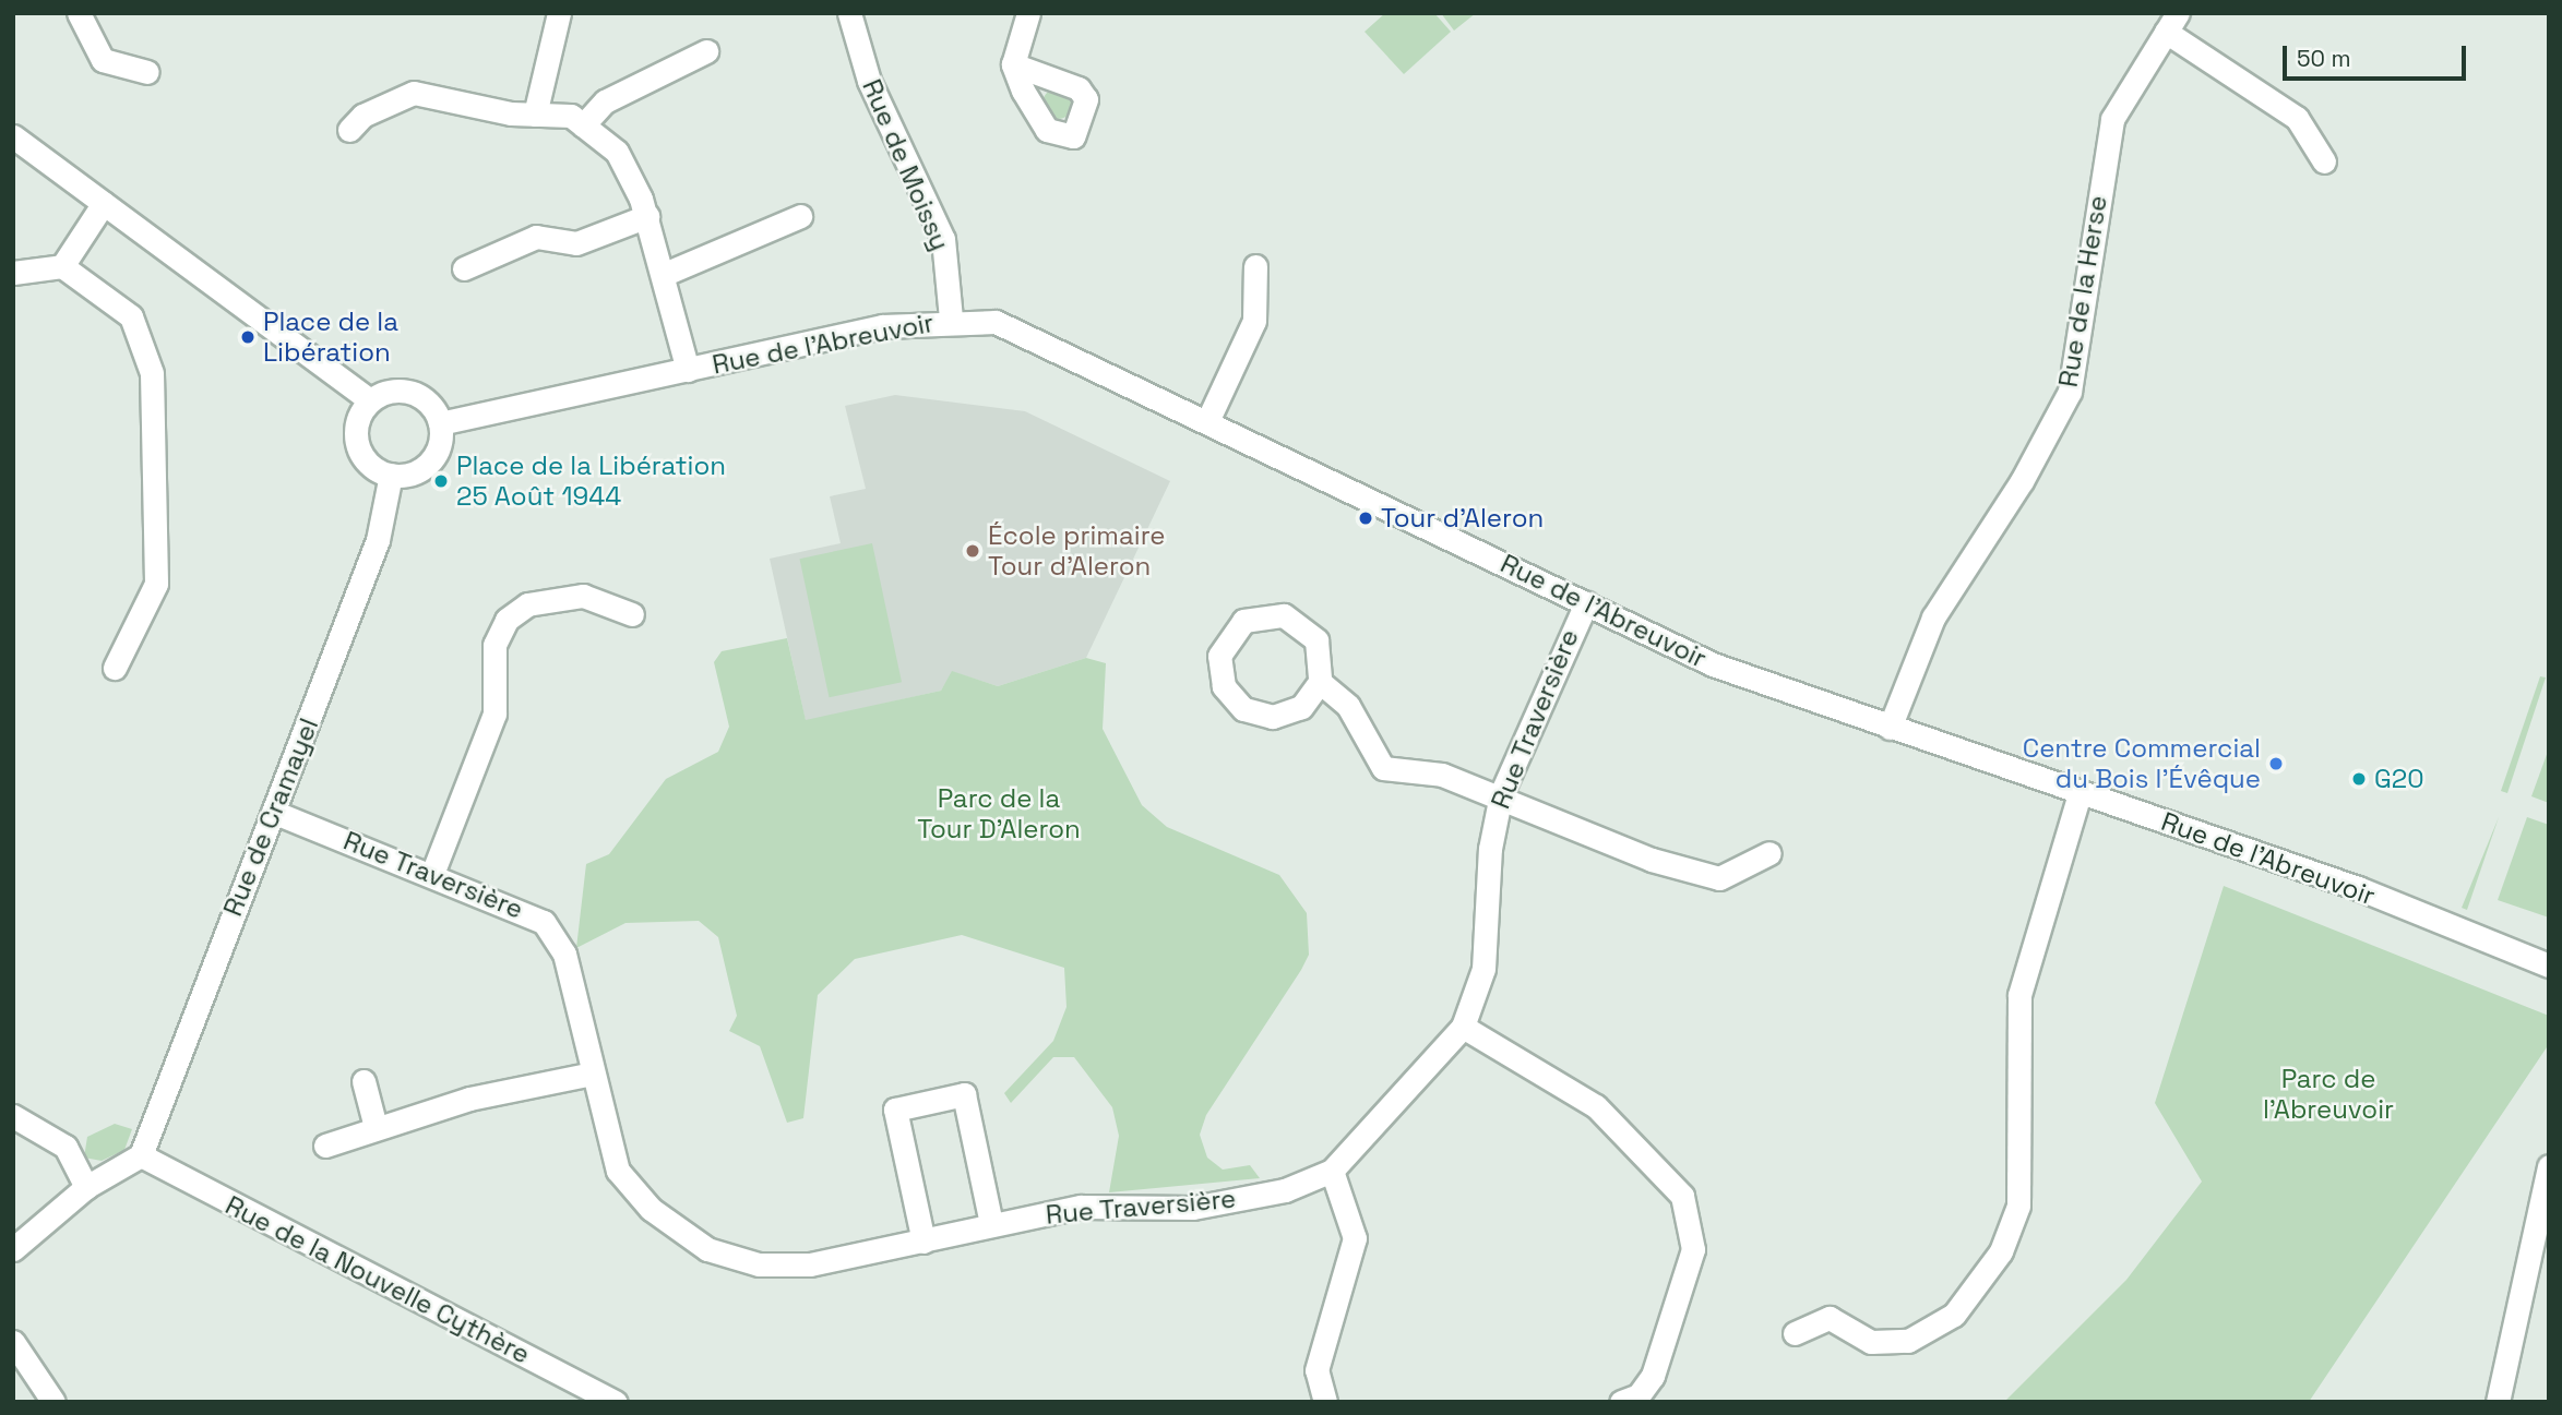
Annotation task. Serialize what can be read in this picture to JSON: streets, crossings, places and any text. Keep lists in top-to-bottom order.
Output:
{
  "streets": {
    "street": [
      "Rue de Moissy",
      "Rue de la Herse",
      "Rue de l'Abreuvoir",
      "Rue Traversière",
      "Rue de Cramayel",
      "Rue de la Nouvelle Cythère"
    ]
  },
  "crossings": [
    ["Rue de Moissy", "Rue de l'Abreuvoir"],
    ["Rue de la Herse", "Rue de l'Abreuvoir"],
    ["Rue de l'Abreuvoir", "Rue Traversière"],
    ["Rue de l'Abreuvoir", "Rue de Cramayel"],
    ["Rue Traversière", "Rue de Cramayel"],
    ["Rue de Cramayel", "Rue de la Nouvelle Cythère"]
  ],
  "parks": ["Parc de la Tour D'Aleron", "Parc de l'Abreuvoir"],
  "places": [
    "Place de la Libération",
    "Place de la Libération 25 Août 1944",
    "Tour d'Aleron",
    "École primaire Tour d'Aleron",
    "Centre Commercial du Bois l'Évêque",
    "G20"
  ],
  "scale_bar": "50 m"
}
